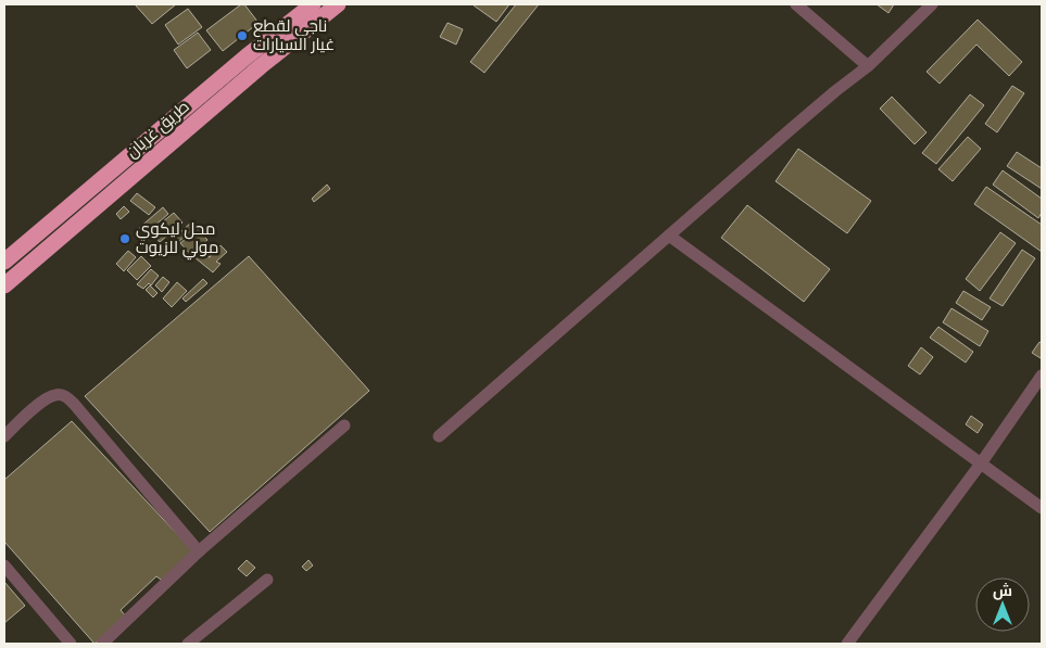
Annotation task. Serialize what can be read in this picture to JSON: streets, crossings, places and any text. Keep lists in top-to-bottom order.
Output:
{
  "streets": {
    "highway": ["طريق غريان"]
  },
  "places": ["ناجي لقطع غيار السيارات", "محل ليكوي مولي للزيوت"],
  "north": "top"
}
